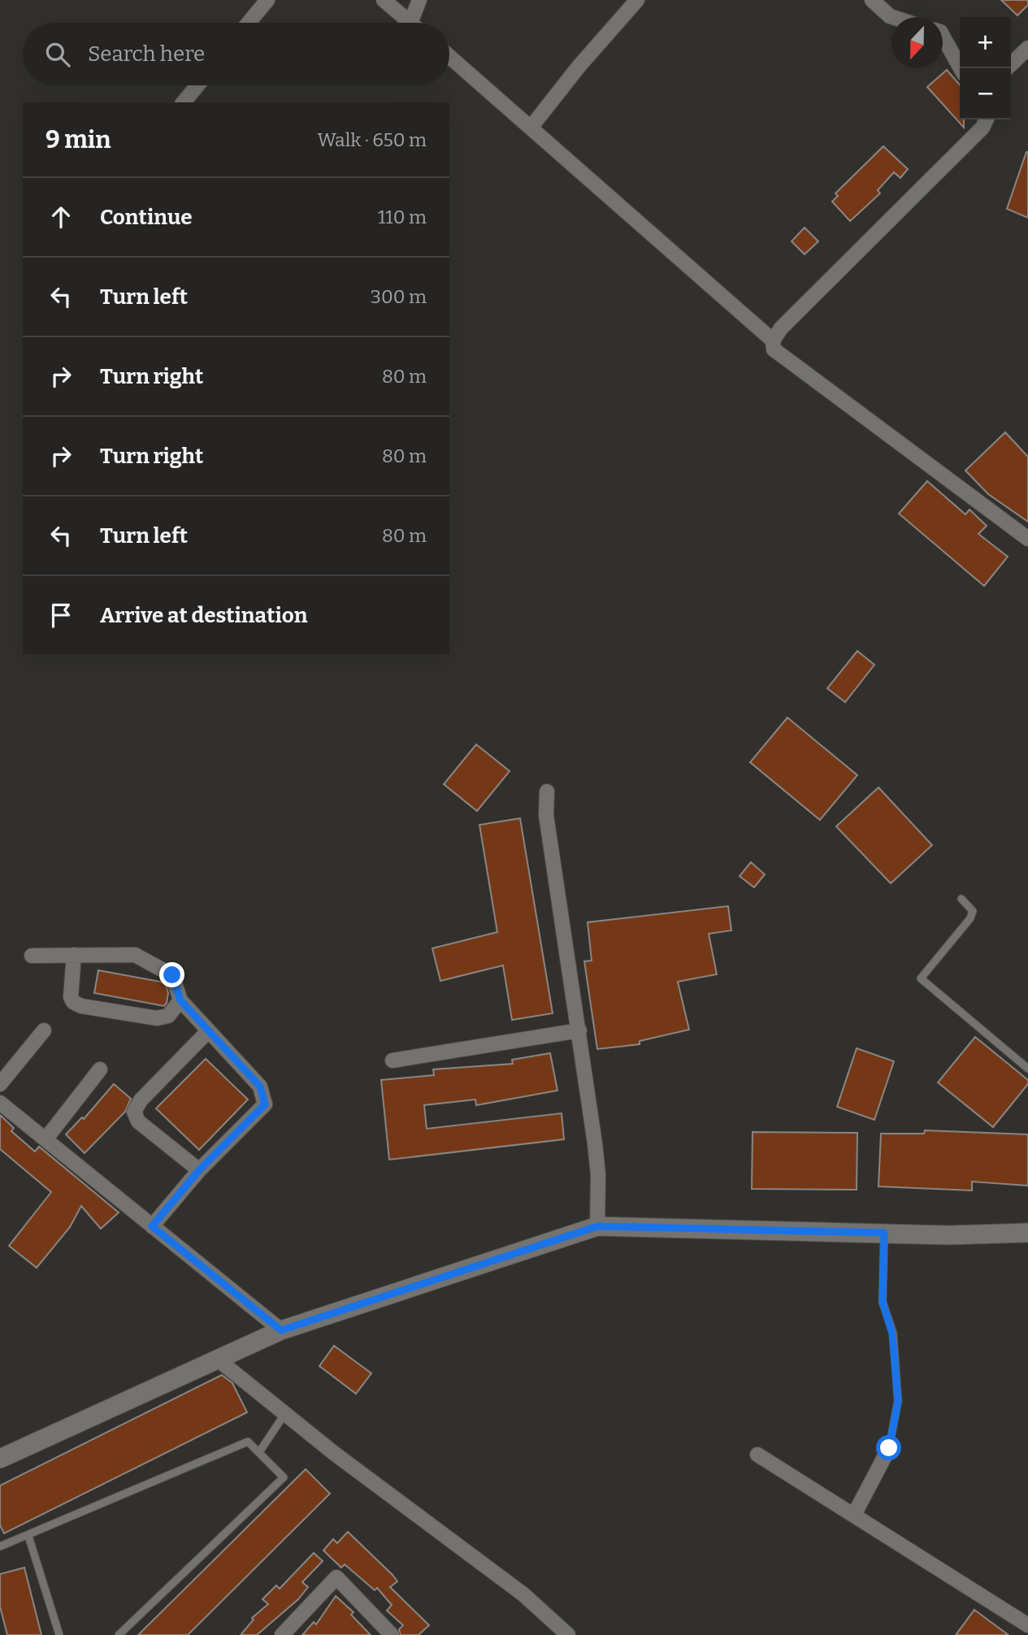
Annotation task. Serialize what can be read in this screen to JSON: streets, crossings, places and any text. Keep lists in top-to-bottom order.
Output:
{
  "north": "bottom",
  "page": {
    "map_buttons": ["+", "−"],
    "search": "Search here",
    "heading": ["9 min", "Walk · 650 m"],
    "list": [
      ["Continue", "110 m"],
      ["Turn left", "300 m"],
      ["Turn right", "80 m"],
      ["Turn right", "80 m"],
      ["Turn left", "80 m"],
      "Arrive at destination"
    ]
  }
}
